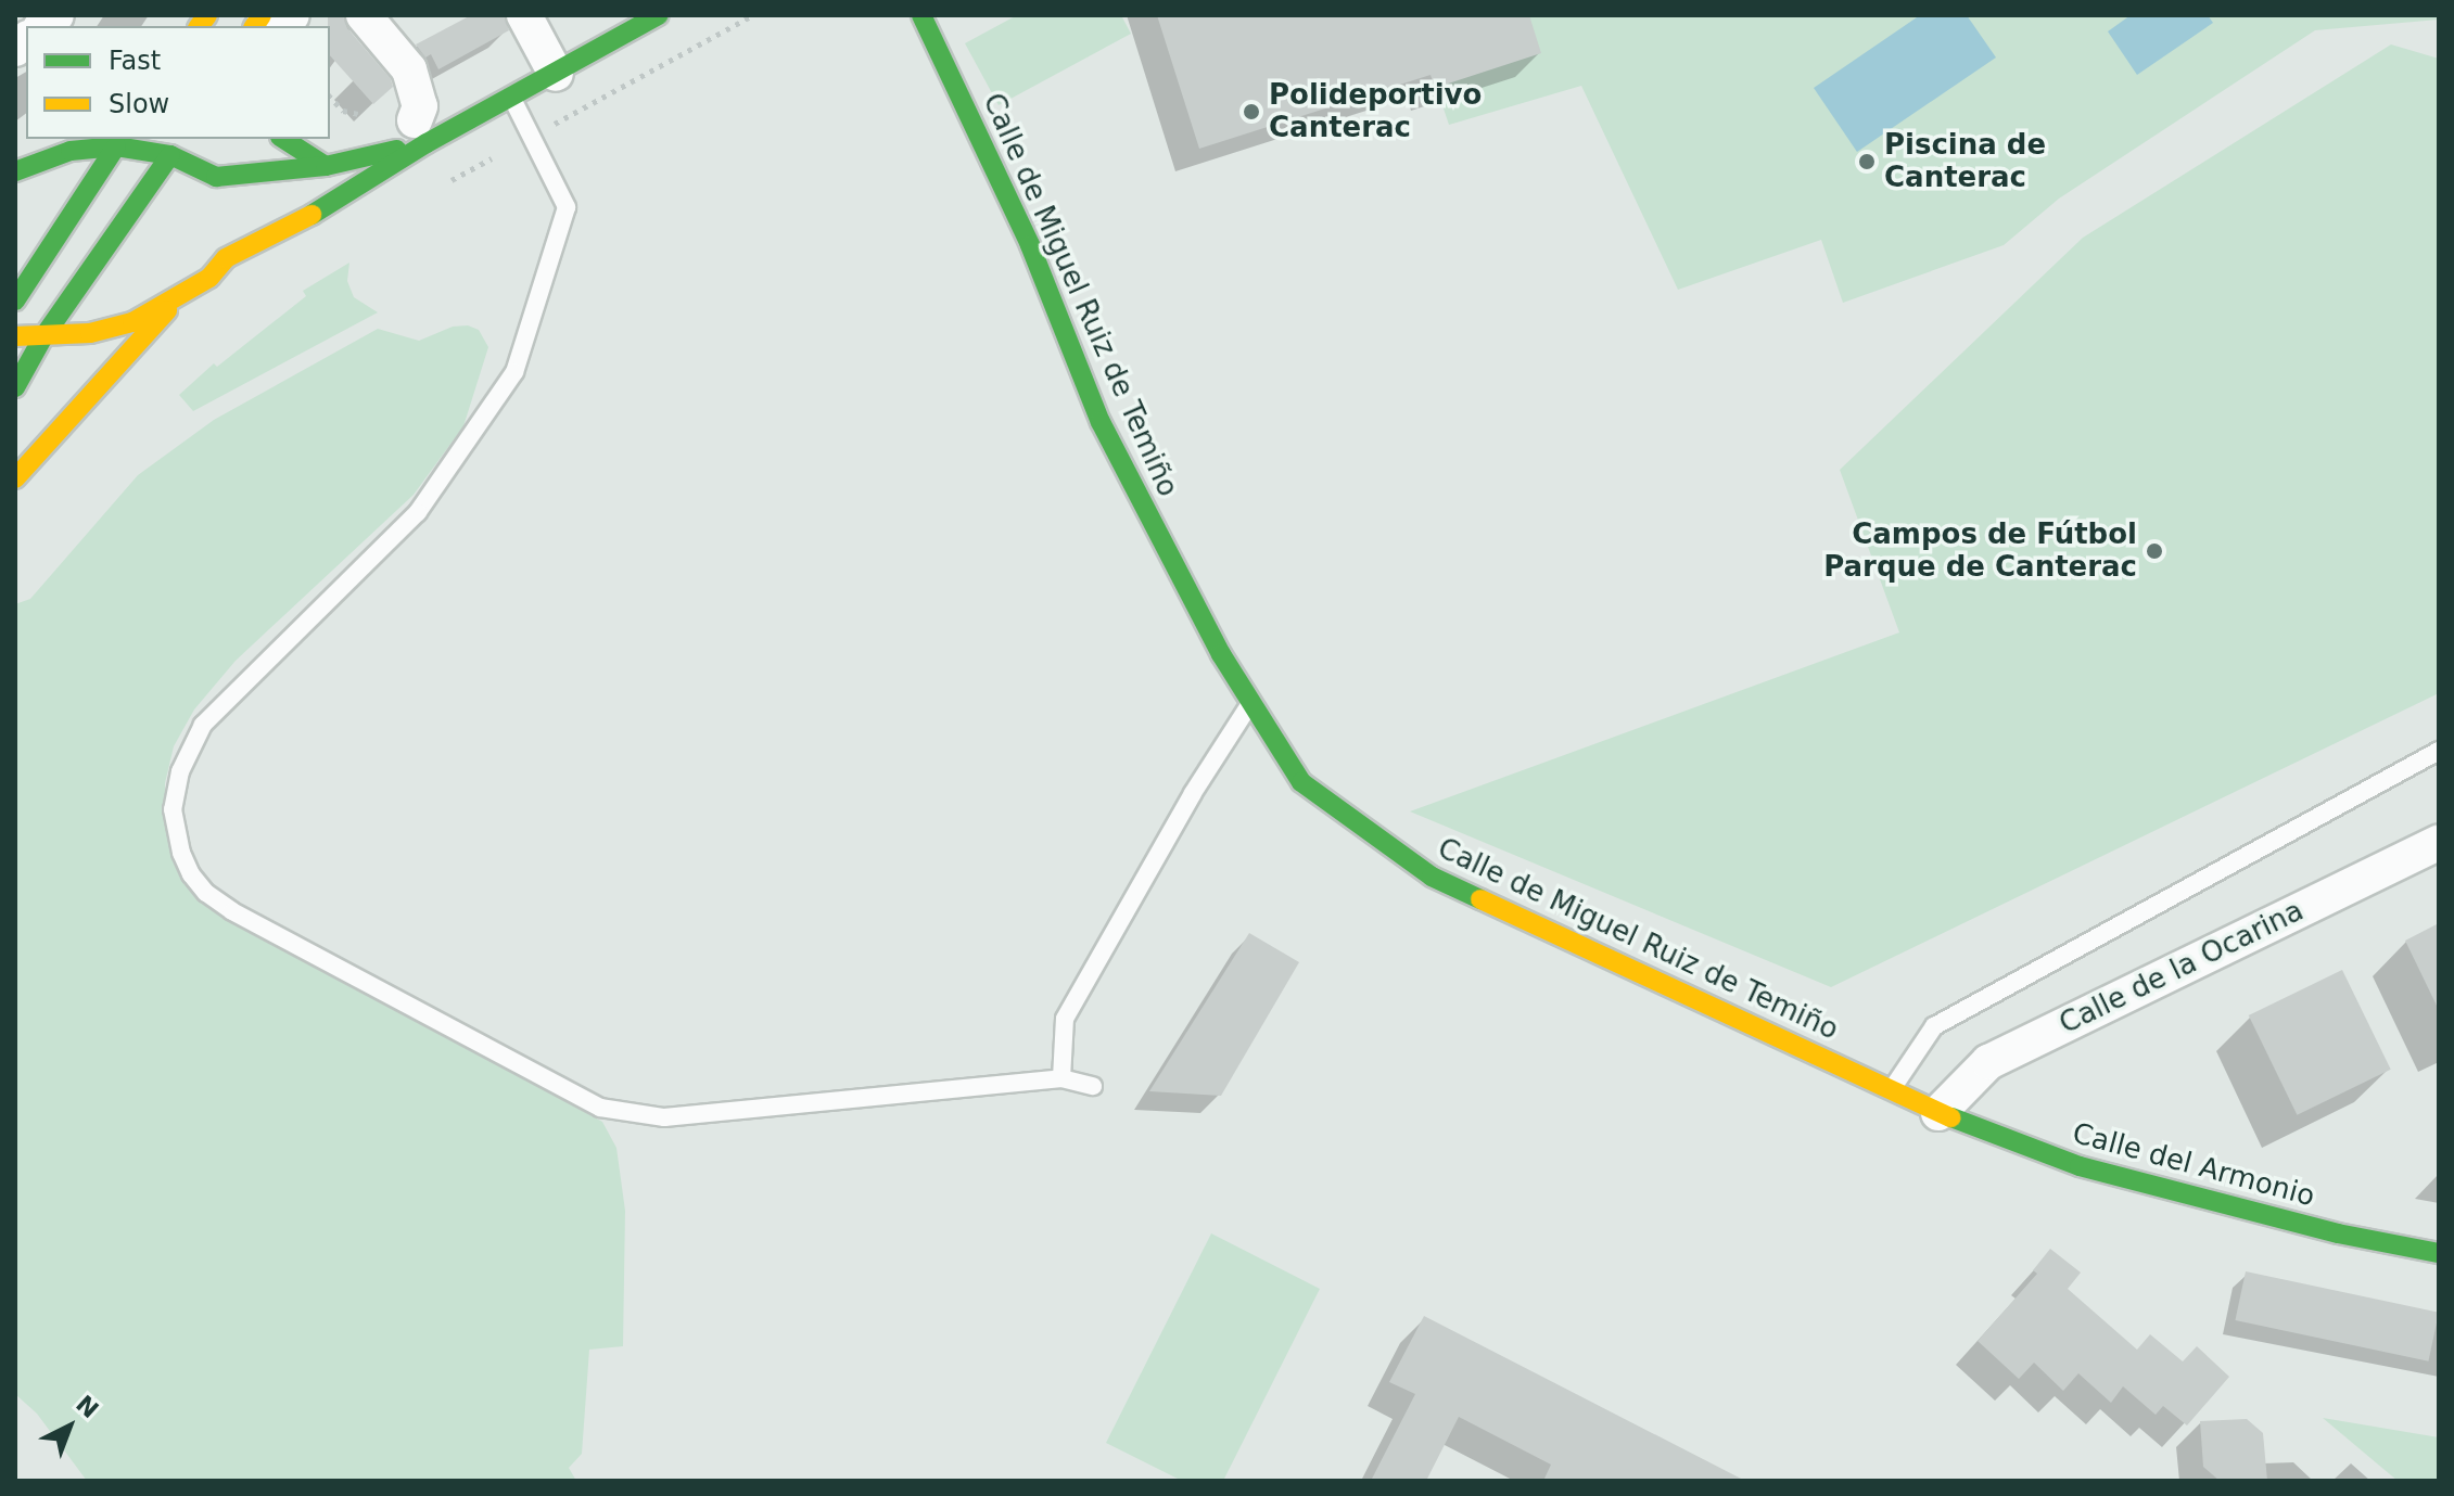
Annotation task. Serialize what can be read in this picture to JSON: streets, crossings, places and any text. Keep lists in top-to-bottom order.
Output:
{
  "streets": {
    "main road": ["Calle de Miguel Ruiz de Temiño", "Calle del Armonio"],
    "street": ["Calle de la Ocarina"]
  },
  "crossings": [
    ["Calle de Miguel Ruiz de Temiño", "Calle de la Ocarina"],
    ["Calle de Miguel Ruiz de Temiño", "Calle del Armonio"],
    ["Calle de la Ocarina", "Calle del Armonio"]
  ],
  "places": ["Polideportivo Canterac", "Piscina de Canterac", "Campos de Fútbol Parque de Canterac"],
  "legend": ["Fast", "Slow"],
  "north": "top right"
}
